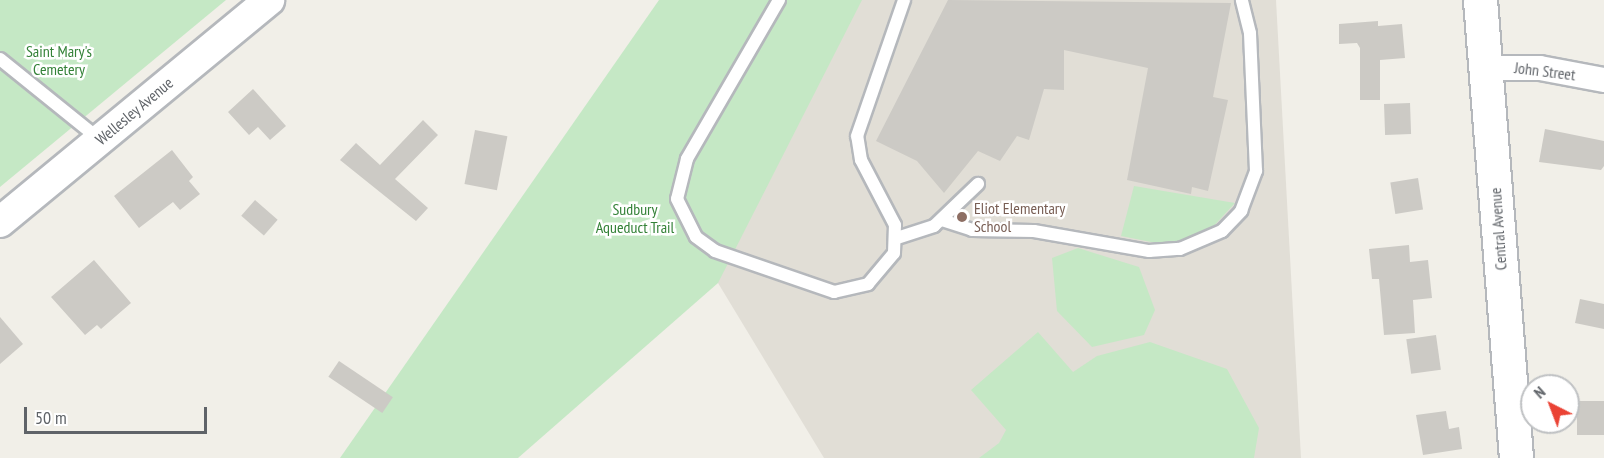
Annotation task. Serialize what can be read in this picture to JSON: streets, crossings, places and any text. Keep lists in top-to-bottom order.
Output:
{
  "streets": {
    "main road": ["Central Avenue"],
    "street": ["John Street", "Wellesley Avenue"]
  },
  "crossings": [
    ["John Street", "Central Avenue"]
  ],
  "parks": ["Saint Mary's Cemetery", "Sudbury Aqueduct Trail"],
  "places": ["Eliot Elementary School"],
  "scale_bar": "50 m",
  "north": "top left"
}
